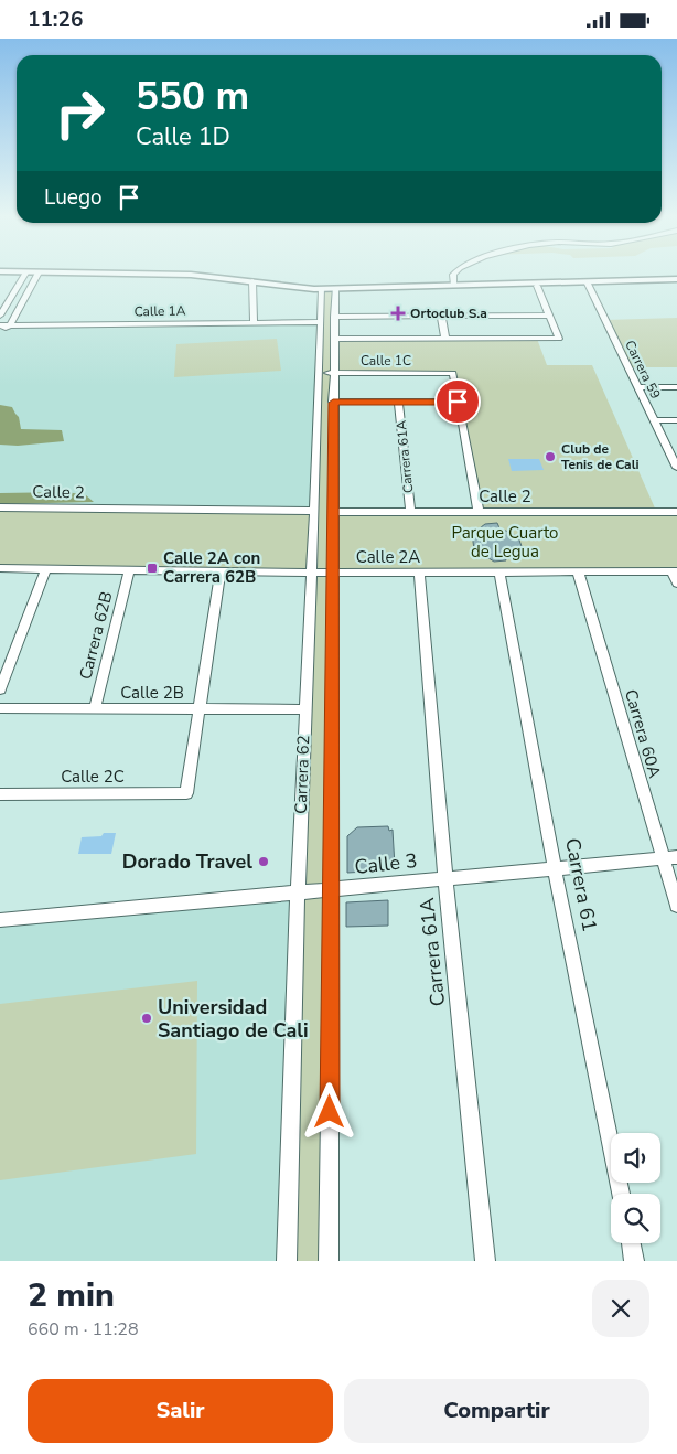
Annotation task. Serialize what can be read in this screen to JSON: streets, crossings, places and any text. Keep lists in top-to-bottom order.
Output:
{
  "streets": {
    "street": [
      "Calle 1A",
      "Calle 1C",
      "Carrera 59",
      "Carrera 61A",
      "Calle 2",
      "Calle 2A",
      "Carrera 62B",
      "Calle 2B",
      "Carrera 60A",
      "Carrera 62",
      "Calle 2C",
      "Calle 3",
      "Carrera 61"
    ]
  },
  "crossings": [
    ["Calle 1A", "Carrera 62"],
    ["Calle 1C", "Carrera 62"],
    ["Carrera 61A", "Calle 2"],
    ["Carrera 61A", "Calle 2A"],
    ["Carrera 61A", "Calle 3"],
    ["Calle 2", "Carrera 62"],
    ["Calle 2A", "Carrera 62B"],
    ["Calle 2A", "Carrera 60A"],
    ["Calle 2A", "Carrera 62"],
    ["Calle 2A", "Carrera 61"],
    ["Carrera 62B", "Calle 2B"],
    ["Calle 2B", "Carrera 62"],
    ["Calle 2B", "Calle 2C"],
    ["Carrera 60A", "Calle 3"],
    ["Carrera 62", "Calle 3"],
    ["Calle 3", "Carrera 61"]
  ],
  "parks": ["Parque Cuarto de Legua"],
  "places": {
    "health": ["Ortoclub S.a"],
    "other": ["Club de Tenis de Cali", "Dorado Travel", "Universidad Santiago de Cali"],
    "transit": ["Calle 2A con Carrera 62B"]
  },
  "page": {
    "status": "11:26",
    "turn": ["550 m", "Calle 1D"],
    "then": "Luego",
    "heading": ["2 min", "660 m · 11:28"],
    "buttons": ["Salir", "Compartir"]
  }
}
